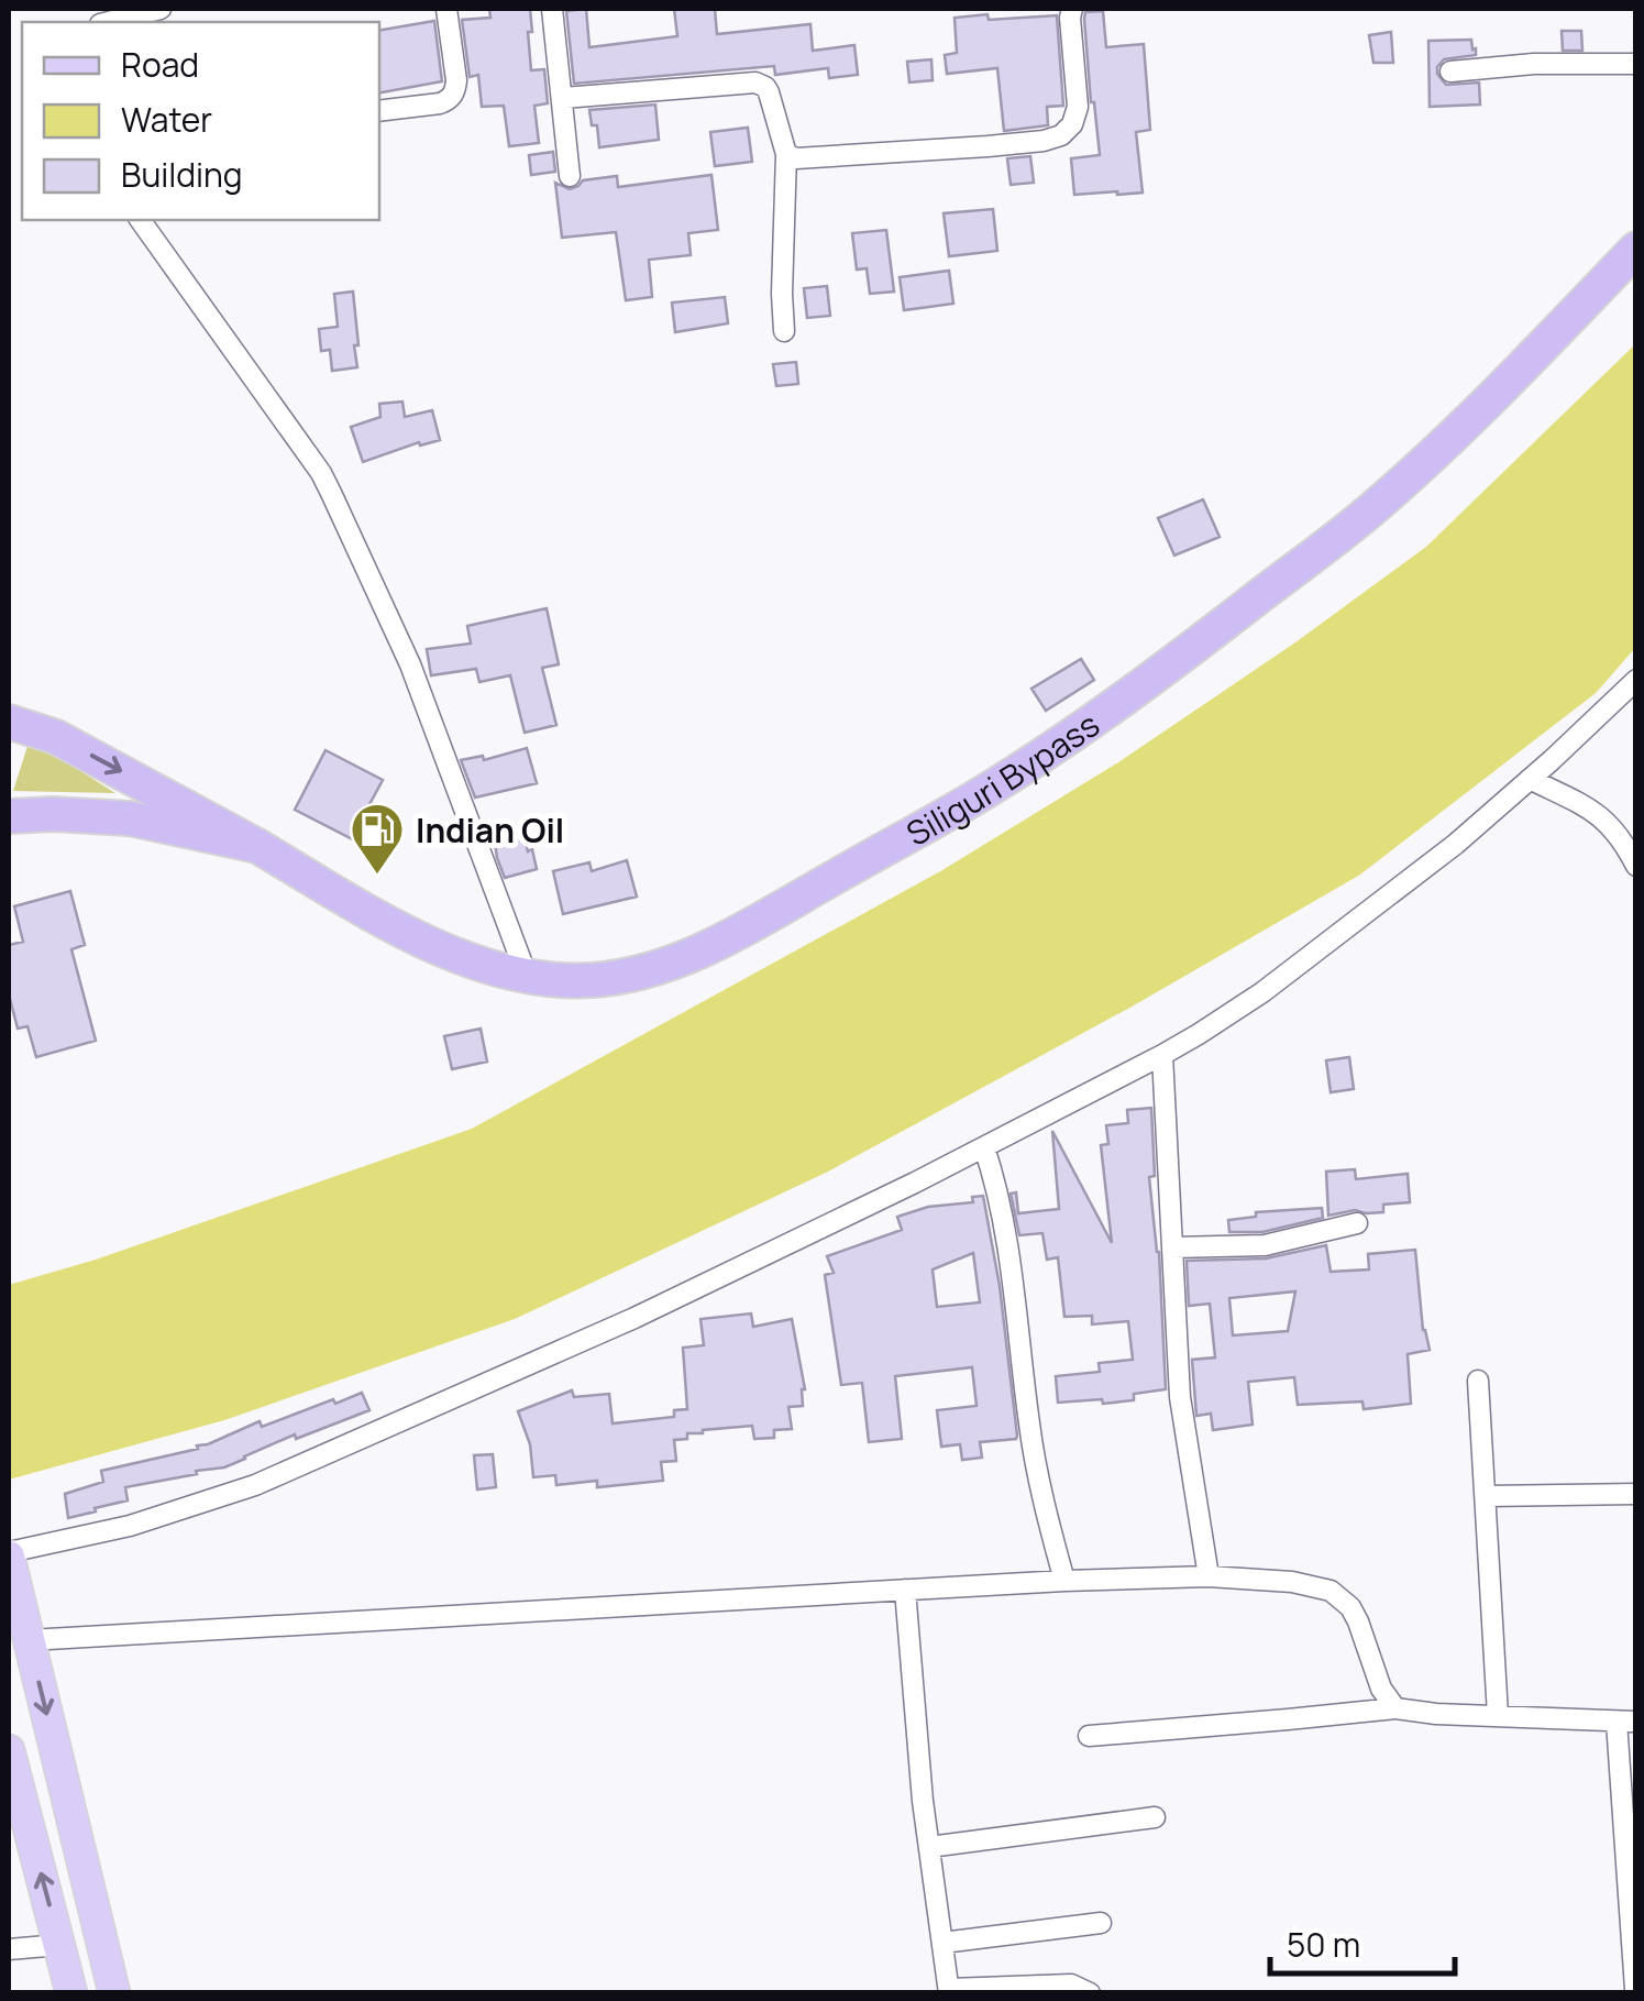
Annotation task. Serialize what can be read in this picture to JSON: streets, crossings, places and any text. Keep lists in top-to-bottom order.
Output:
{
  "streets": {
    "highway": ["Siliguri Bypass"]
  },
  "places": {
    "fuel station": ["Indian Oil"]
  },
  "legend": ["Road", "Water", "Building"],
  "scale_bar": "50 m"
}
